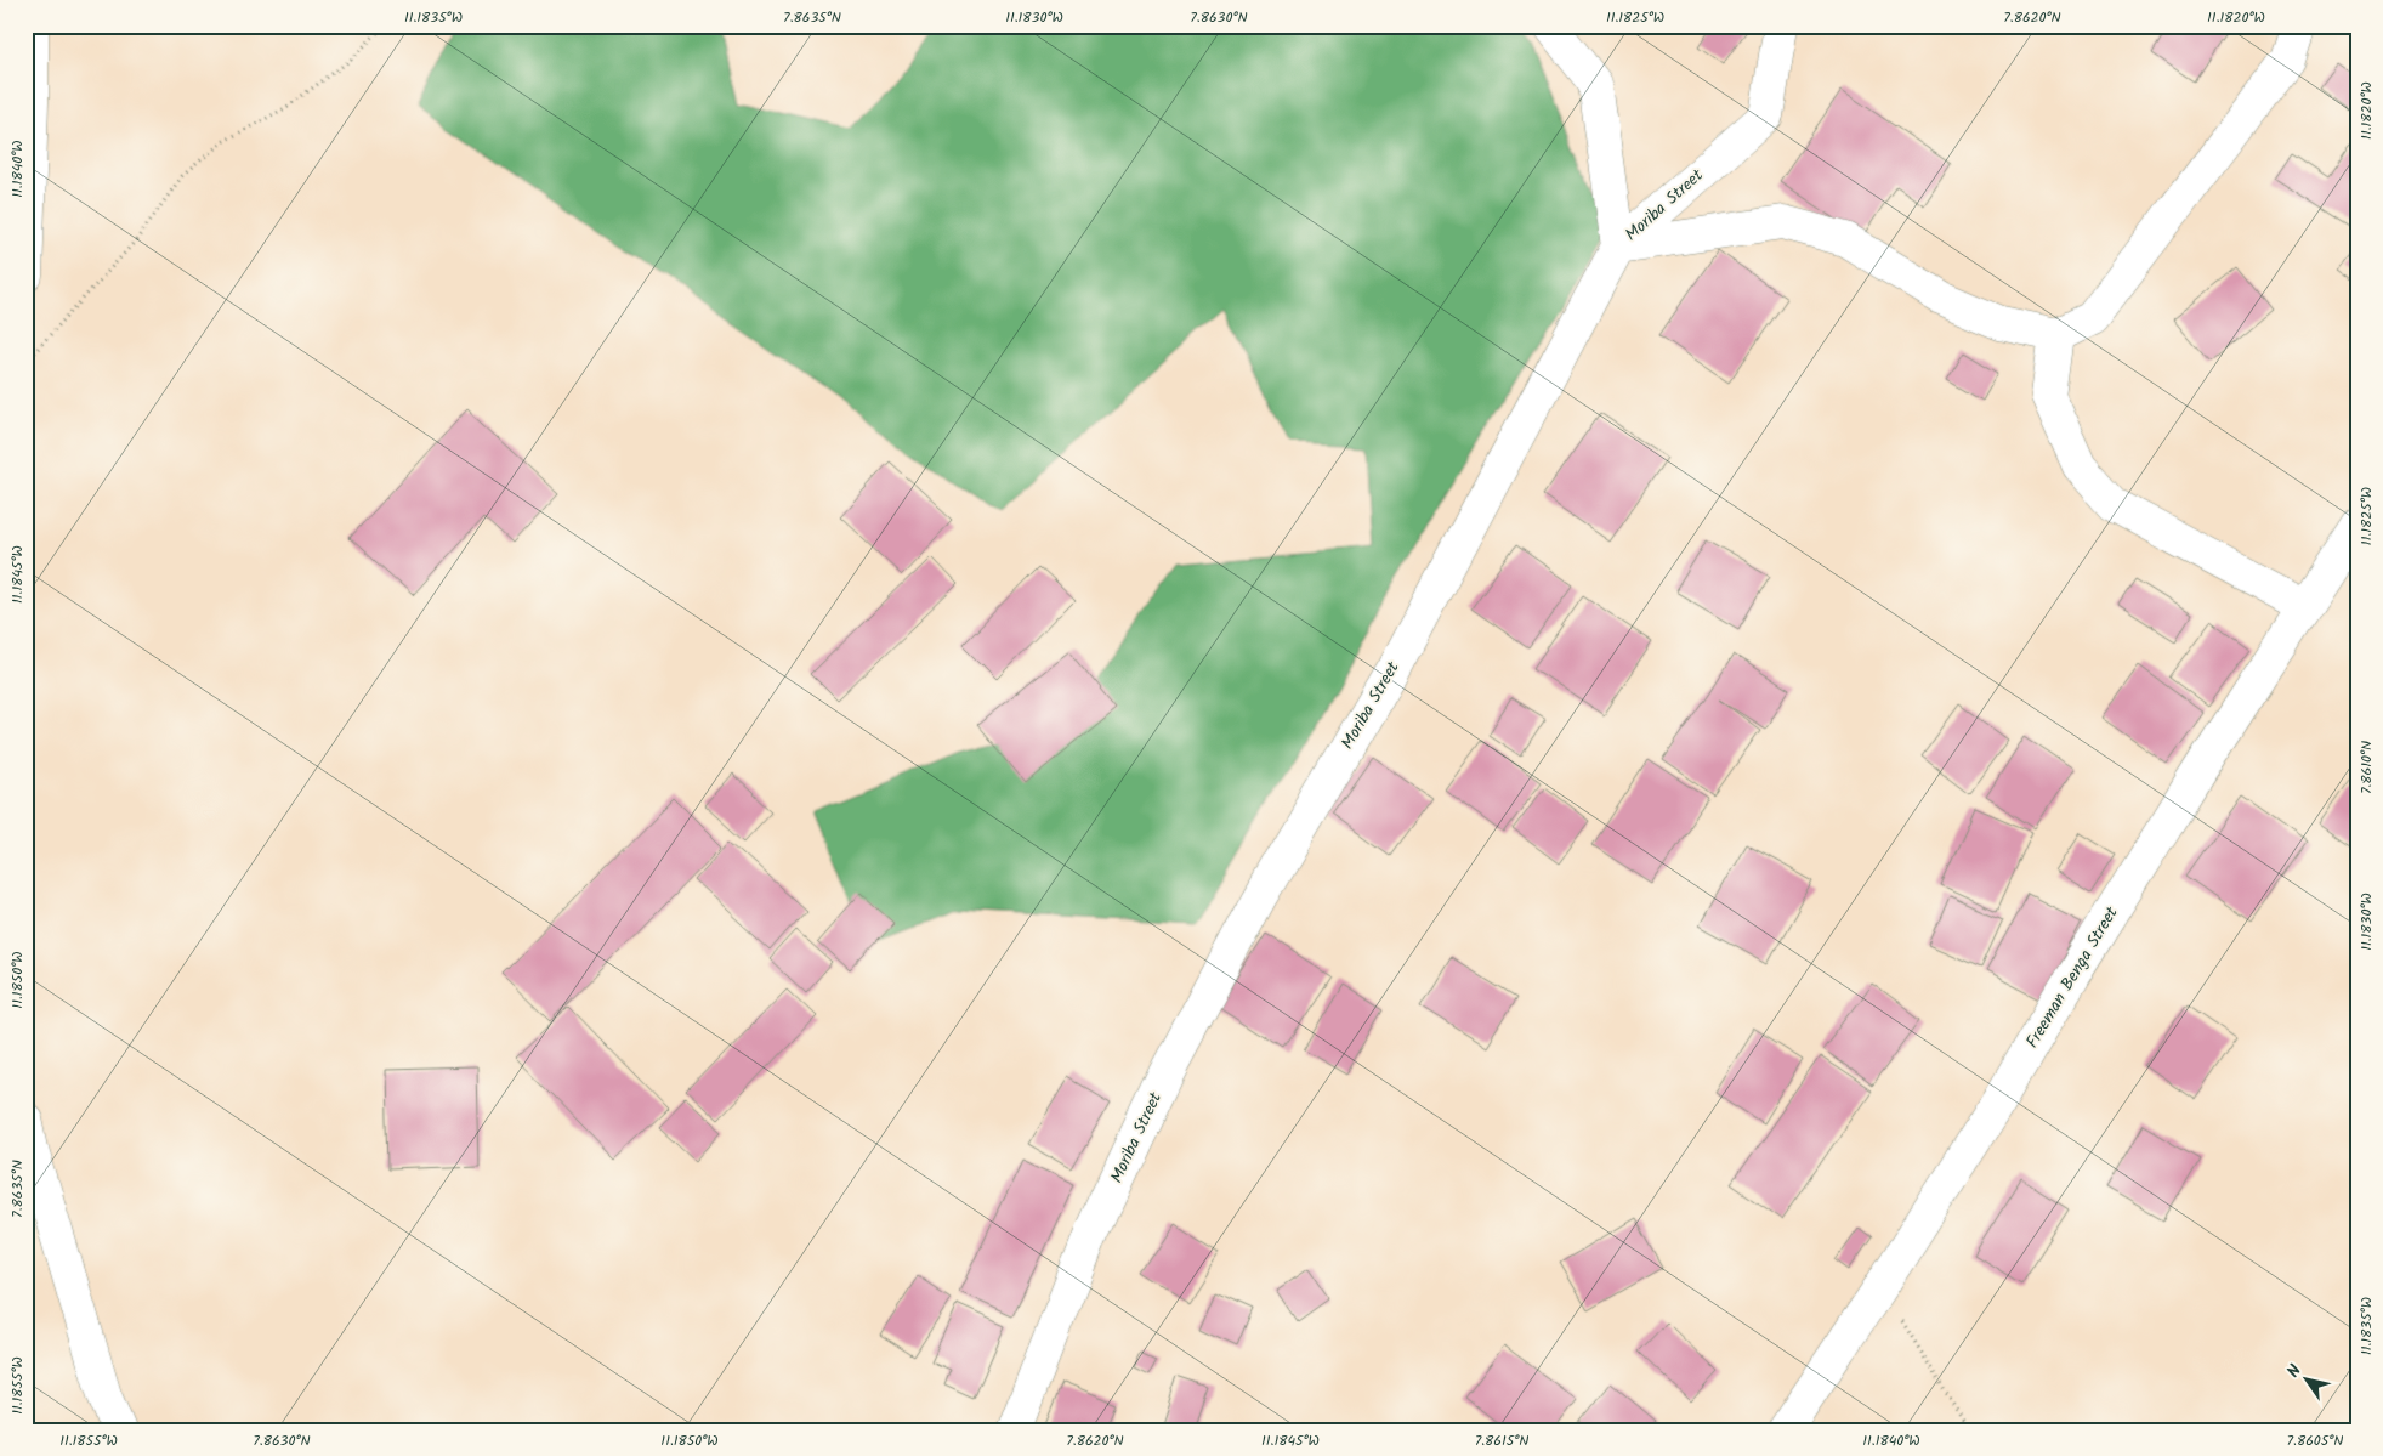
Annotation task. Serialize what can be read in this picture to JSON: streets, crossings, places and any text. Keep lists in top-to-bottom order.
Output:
{
  "streets": {
    "street": ["Moriba Street", "Freeman Benga Street"]
  },
  "north": "top left",
  "coordinates": [
    "11.1835°W",
    "7.8635°N",
    "11.1830°W",
    "7.8630°N",
    "11.1825°W",
    "7.8620°N",
    "11.1820°W",
    "11.1840°W",
    "11.1845°W",
    "7.8610°N",
    "11.1850°W",
    "11.1855°W",
    "7.8615°N",
    "7.8605°N"
  ]
}
